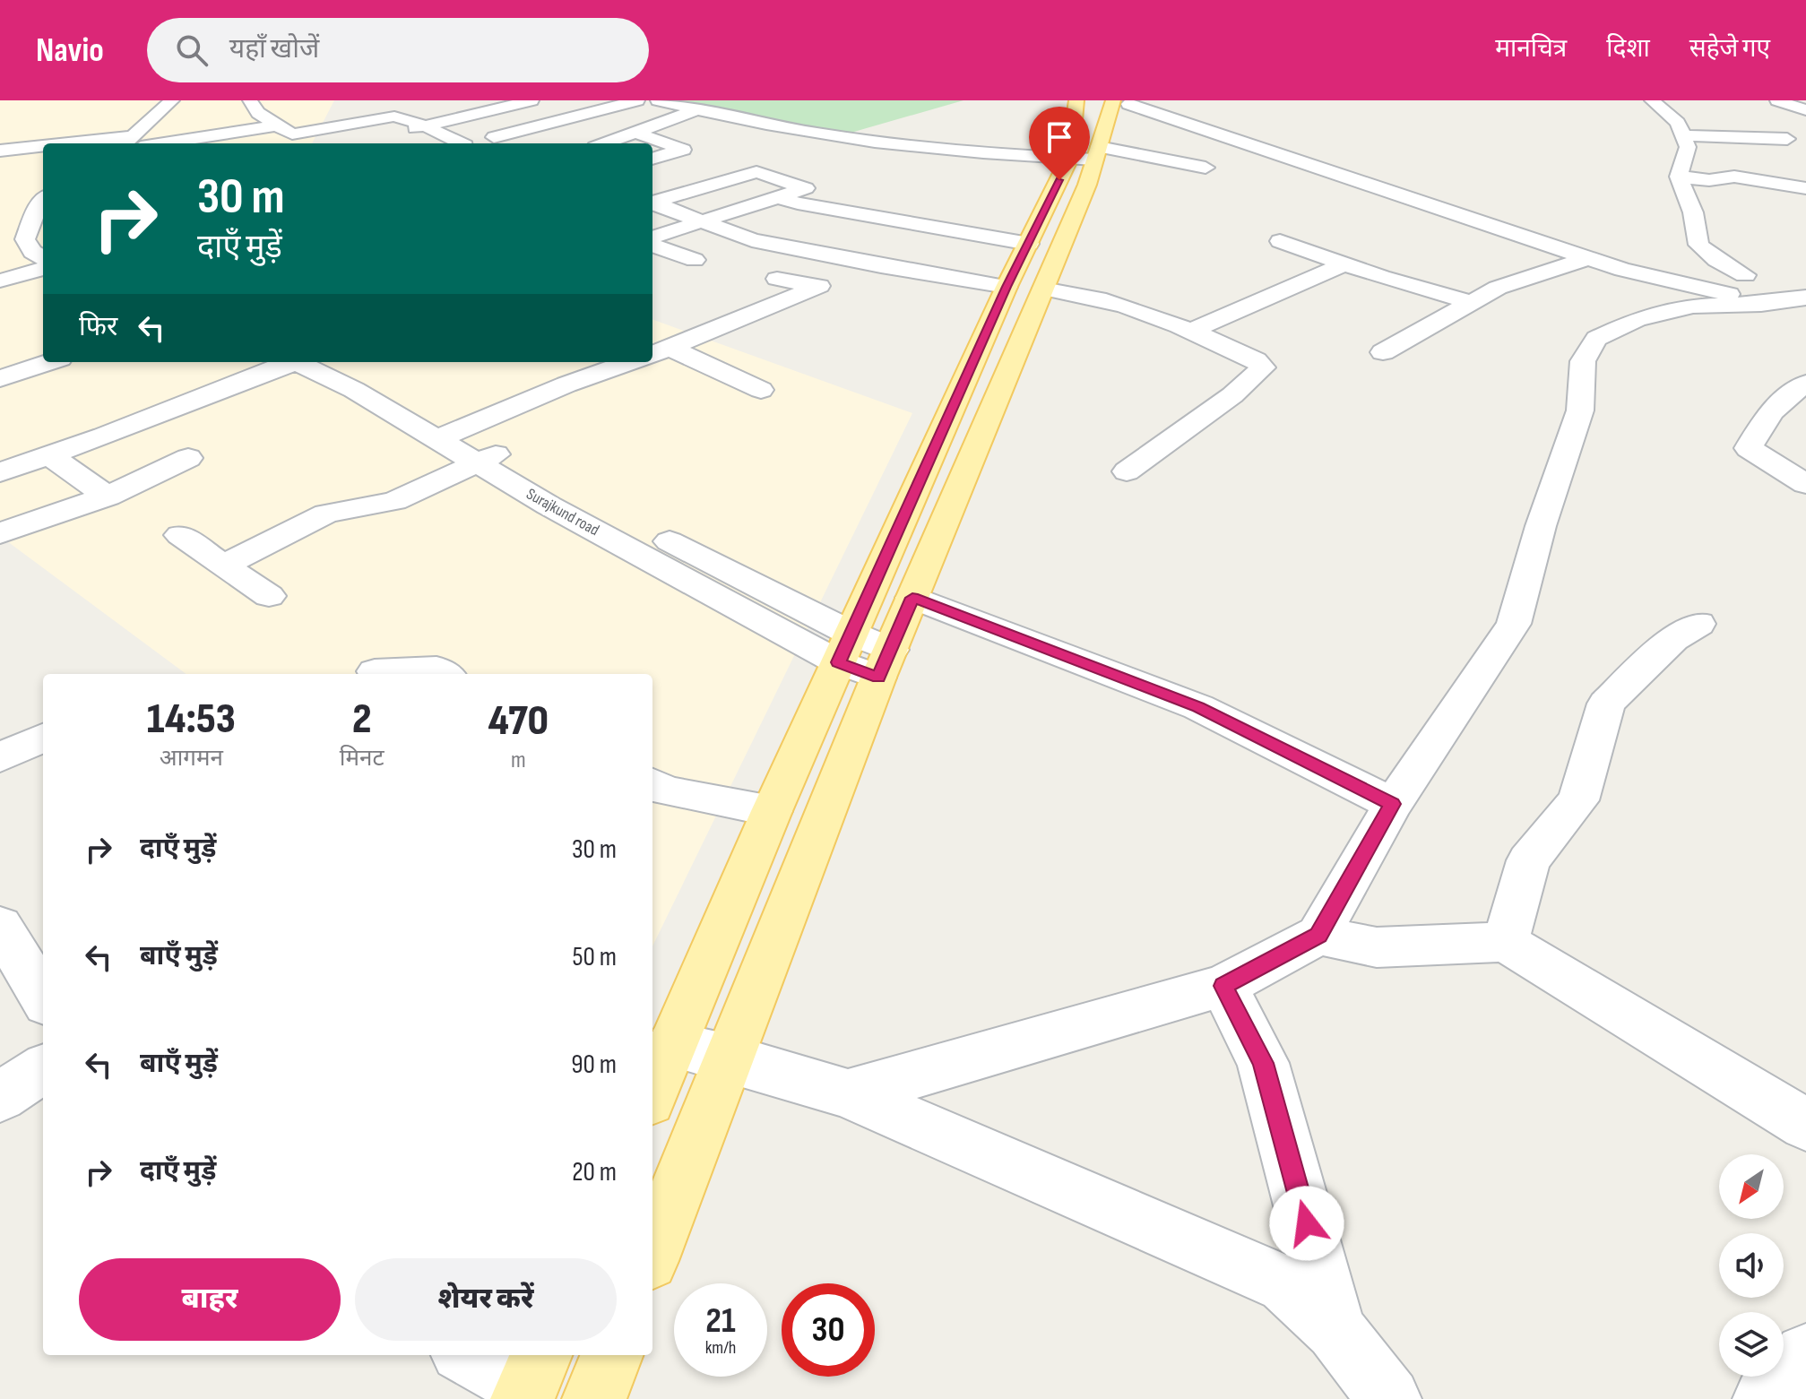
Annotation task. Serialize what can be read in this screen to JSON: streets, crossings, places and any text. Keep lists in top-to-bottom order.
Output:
{
  "streets": {
    "street": ["Surajkund road"]
  },
  "north": "bottom left",
  "page": {
    "header": "Navio",
    "search": "यहाँ खोजें",
    "nav": ["मानचित्र", "दिशा", "सहेजे गए"],
    "turn": ["30 m", "दाएँ मुड़ें"],
    "then": "फिर",
    "eta": [
      "14:53",
      "आगमन",
      "2",
      "मिनट",
      "470",
      "m"
    ],
    "list": [
      {
        "name": "दाएँ मुड़ें",
        "value": "30 m"
      },
      {
        "name": "बाएँ मुड़ें",
        "value": "50 m"
      },
      {
        "name": "बाएँ मुड़ें",
        "value": "90 m"
      },
      {
        "name": "दाएँ मुड़ें",
        "value": "20 m"
      }
    ],
    "buttons": ["बाहर", "शेयर करें"],
    "speed": "21 km/h",
    "limit": "30"
  }
}
